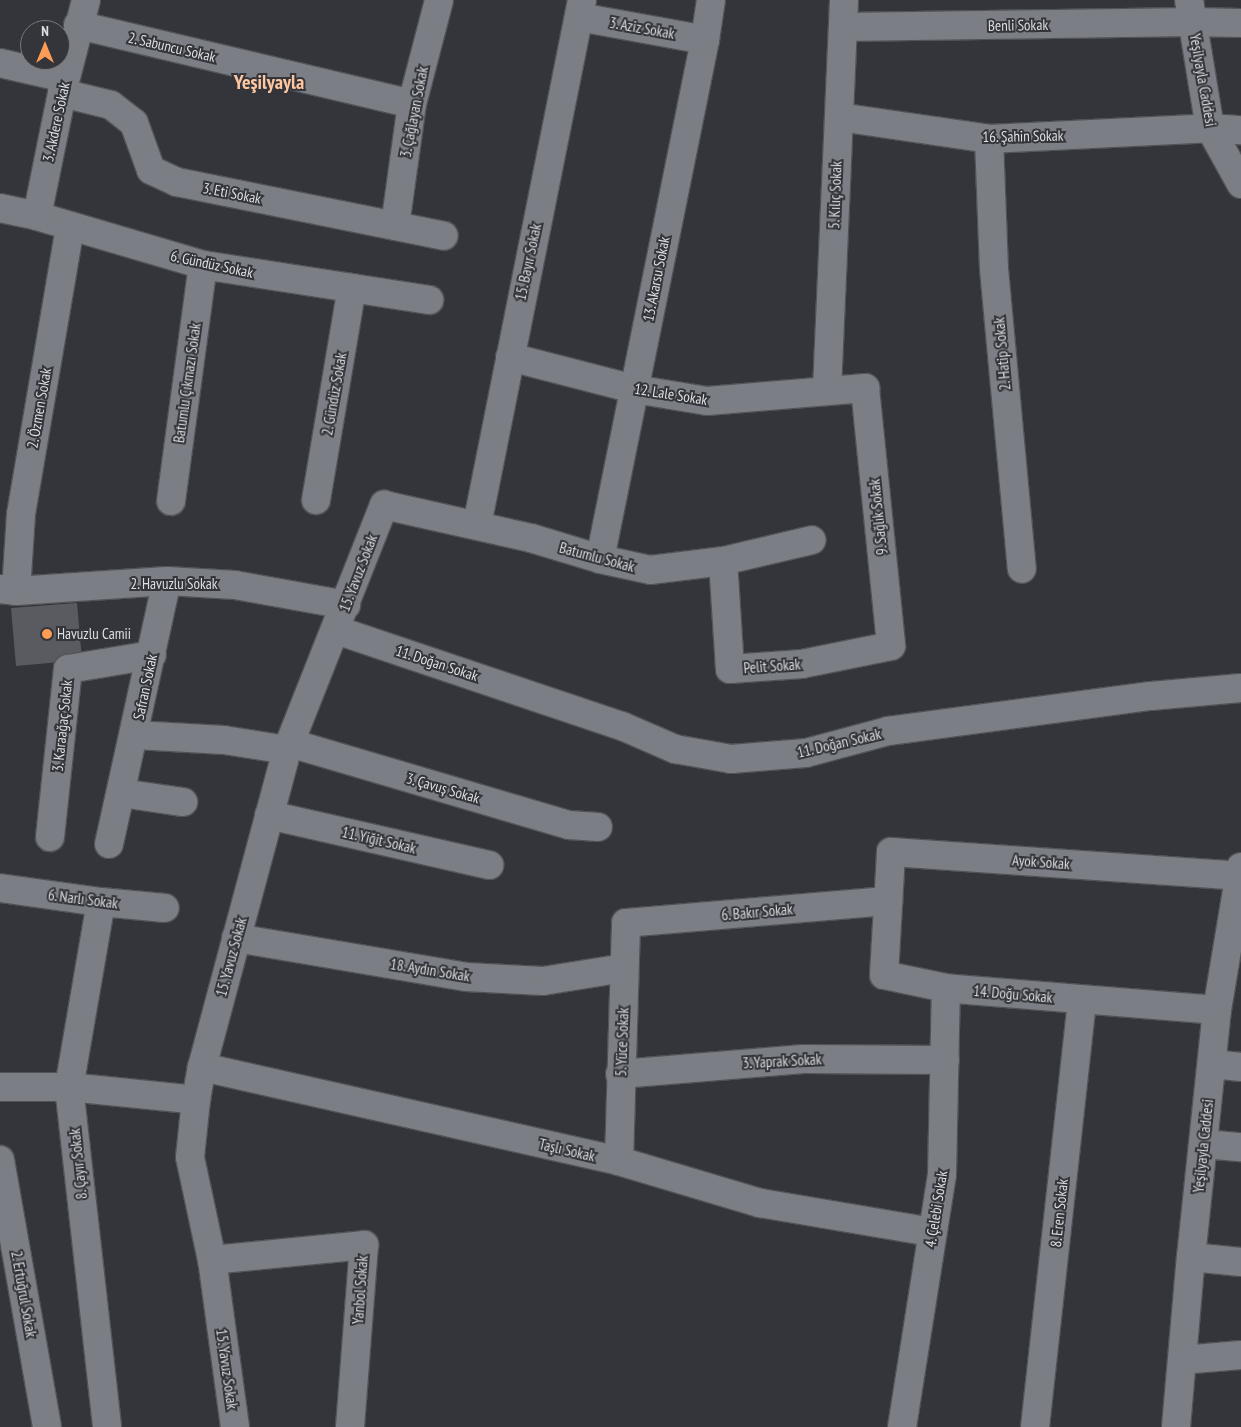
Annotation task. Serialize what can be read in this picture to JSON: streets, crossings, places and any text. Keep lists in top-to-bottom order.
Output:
{
  "streets": {
    "street": [
      "Benli Sokak",
      "3. Aziz Sokak",
      "2. Sabuncu Sokak",
      "Yeşilyayla Caddesi",
      "3. Çağlayan Sokak",
      "3. Akdere Sokak",
      "16. Şahin Sokak",
      "3. Eti Sokak",
      "5. Kılıç Sokak",
      "15. Bayır Sokak",
      "6. Gündüz Sokak",
      "13. Akarsu Sokak",
      "2. Hatip Sokak",
      "Batumlu Çıkmazı Sokak",
      "2. Gündüz Sokak",
      "12. Lale Sokak",
      "2. Özmen Sokak",
      "9. Sağlık Sokak",
      "Batumlu Sokak",
      "15. Yavuz Sokak",
      "2. Havuzlu Sokak",
      "11. Doğan Sokak",
      "Pelit Sokak",
      "Safran Sokak",
      "3. Karaağaç Sokak",
      "3. Çavuş Sokak",
      "11. Yiğit Sokak",
      "Ayok Sokak",
      "6. Narlı Sokak",
      "6. Bakır Sokak",
      "18. Aydın Sokak",
      "14. Doğu Sokak",
      "5. Yüce Sokak",
      "3. Yaprak Sokak",
      "Taşlı Sokak",
      "8. Çayır Sokak",
      "4. Çelebi Sokak",
      "8. Eren Sokak",
      "Yanbol Sokak",
      "2. Ertuğrul Sokak"
    ]
  },
  "crossings": [
    ["Benli Sokak", "Yeşilyayla Caddesi"],
    ["Benli Sokak", "5. Kılıç Sokak"],
    ["3. Aziz Sokak", "15. Bayır Sokak"],
    ["3. Aziz Sokak", "13. Akarsu Sokak"],
    ["2. Sabuncu Sokak", "3. Çağlayan Sokak"],
    ["2. Sabuncu Sokak", "3. Akdere Sokak"],
    ["Yeşilyayla Caddesi", "16. Şahin Sokak"],
    ["Yeşilyayla Caddesi", "Ayok Sokak"],
    ["Yeşilyayla Caddesi", "14. Doğu Sokak"],
    ["3. Çağlayan Sokak", "3. Eti Sokak"],
    ["3. Akdere Sokak", "3. Eti Sokak"],
    ["3. Akdere Sokak", "6. Gündüz Sokak"],
    ["16. Şahin Sokak", "5. Kılıç Sokak"],
    ["16. Şahin Sokak", "2. Hatip Sokak"],
    ["5. Kılıç Sokak", "12. Lale Sokak"],
    ["15. Bayır Sokak", "12. Lale Sokak"],
    ["15. Bayır Sokak", "Batumlu Sokak"],
    ["6. Gündüz Sokak", "Batumlu Çıkmazı Sokak"],
    ["6. Gündüz Sokak", "2. Gündüz Sokak"],
    ["6. Gündüz Sokak", "2. Özmen Sokak"],
    ["13. Akarsu Sokak", "12. Lale Sokak"],
    ["13. Akarsu Sokak", "Batumlu Sokak"],
    ["12. Lale Sokak", "9. Sağlık Sokak"],
    ["2. Özmen Sokak", "2. Havuzlu Sokak"],
    ["9. Sağlık Sokak", "Pelit Sokak"],
    ["Batumlu Sokak", "15. Yavuz Sokak"],
    ["Batumlu Sokak", "Pelit Sokak"],
    ["15. Yavuz Sokak", "2. Havuzlu Sokak"],
    ["15. Yavuz Sokak", "11. Doğan Sokak"],
    ["15. Yavuz Sokak", "3. Çavuş Sokak"],
    ["15. Yavuz Sokak", "11. Yiğit Sokak"],
    ["15. Yavuz Sokak", "18. Aydın Sokak"],
    ["15. Yavuz Sokak", "Taşlı Sokak"],
    ["15. Yavuz Sokak", "Yanbol Sokak"],
    ["2. Havuzlu Sokak", "Safran Sokak"],
    ["Safran Sokak", "3. Karaağaç Sokak"],
    ["Safran Sokak", "3. Çavuş Sokak"],
    ["Ayok Sokak", "6. Bakır Sokak"],
    ["Ayok Sokak", "14. Doğu Sokak"],
    ["6. Narlı Sokak", "8. Çayır Sokak"],
    ["6. Bakır Sokak", "14. Doğu Sokak"],
    ["6. Bakır Sokak", "5. Yüce Sokak"],
    ["18. Aydın Sokak", "5. Yüce Sokak"],
    ["14. Doğu Sokak", "4. Çelebi Sokak"],
    ["14. Doğu Sokak", "8. Eren Sokak"],
    ["5. Yüce Sokak", "3. Yaprak Sokak"],
    ["5. Yüce Sokak", "Taşlı Sokak"],
    ["3. Yaprak Sokak", "4. Çelebi Sokak"],
    ["Taşlı Sokak", "4. Çelebi Sokak"]
  ],
  "districts": ["Yeşilyayla"],
  "places": ["Havuzlu Camii"],
  "north": "top"
}
